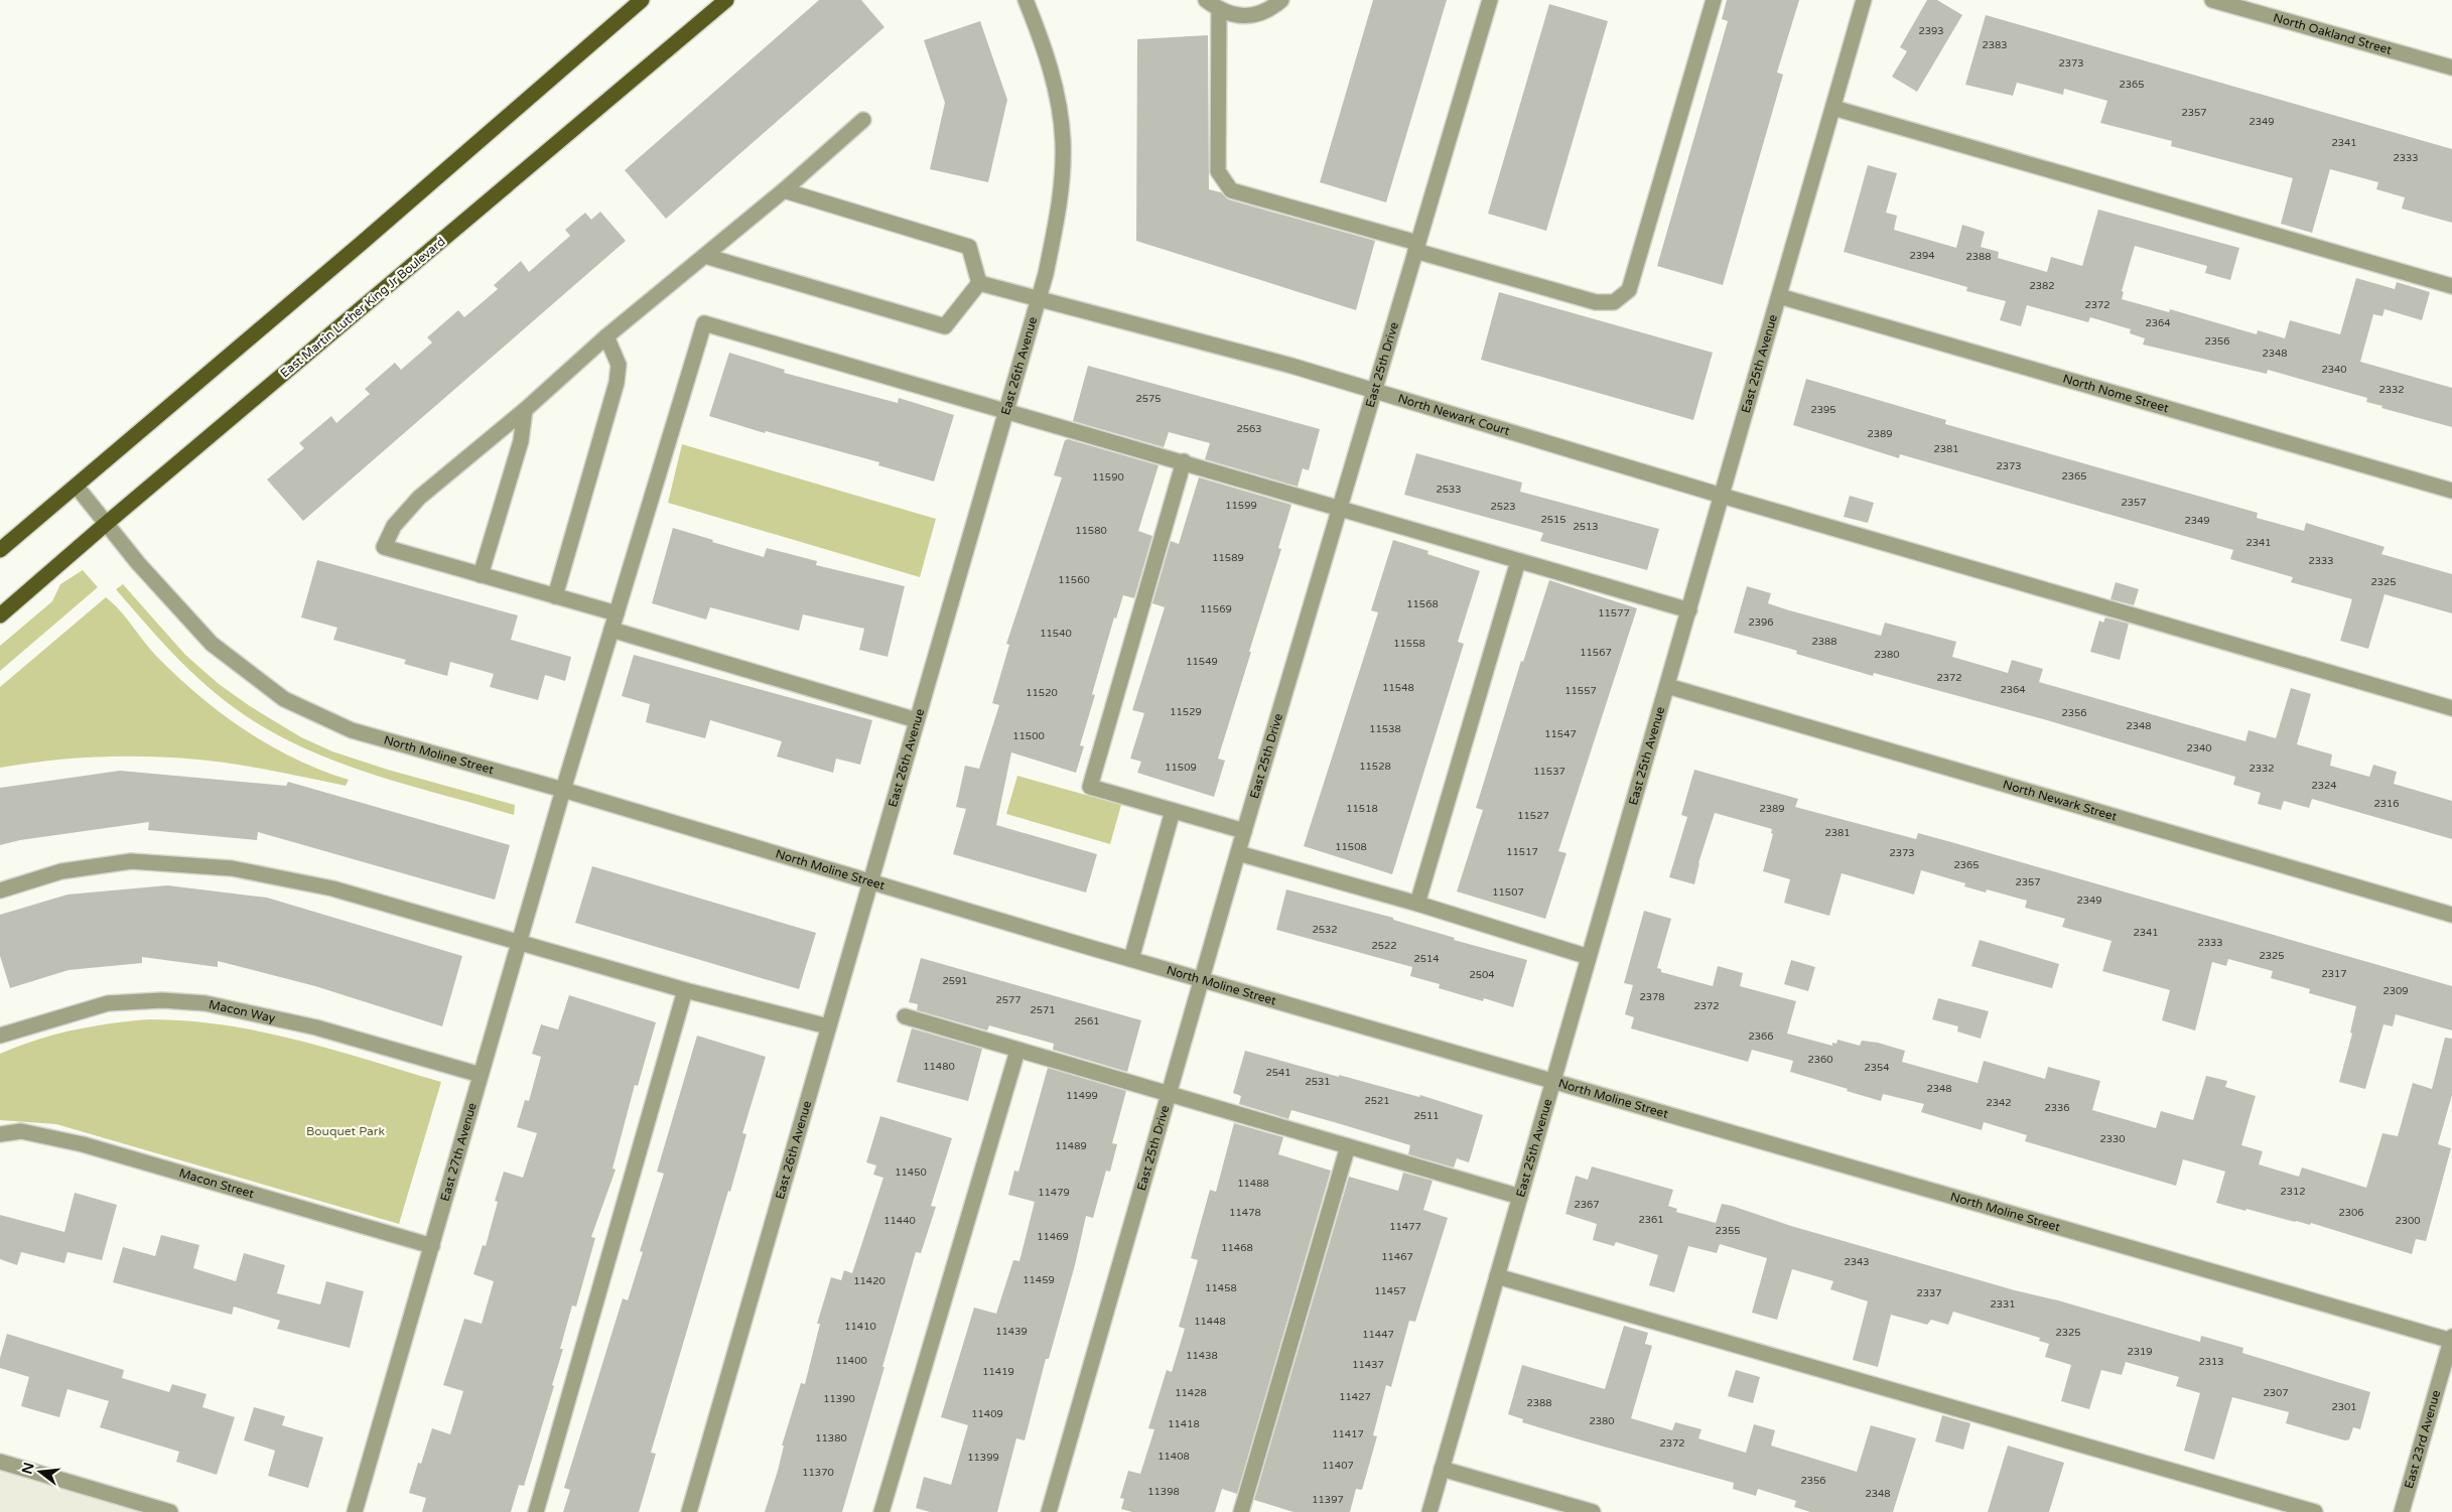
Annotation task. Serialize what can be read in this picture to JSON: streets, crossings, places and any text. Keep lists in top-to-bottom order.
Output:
{
  "streets": {
    "main road": ["East Martin Luther King Jr Boulevard"],
    "street": [
      "North Oakland Street",
      "East 25th Drive",
      "East 25th Avenue",
      "East 26th Avenue",
      "North Nome Street",
      "North Newark Court",
      "North Moline Street",
      "North Newark Street",
      "Macon Way",
      "East 27th Avenue",
      "Macon Street",
      "East 23rd Avenue"
    ]
  },
  "crossings": [
    ["East Martin Luther King Jr Boulevard", "North Moline Street"],
    ["East 25th Drive", "North Newark Court"],
    ["East 25th Drive", "North Moline Street"],
    ["East 25th Avenue", "North Nome Street"],
    ["East 25th Avenue", "North Newark Court"],
    ["East 25th Avenue", "North Moline Street"],
    ["East 25th Avenue", "North Newark Street"],
    ["East 26th Avenue", "North Newark Court"],
    ["East 26th Avenue", "North Moline Street"],
    ["East 26th Avenue", "East 27th Avenue"],
    ["North Moline Street", "East 27th Avenue"],
    ["North Moline Street", "East 23rd Avenue"],
    ["Macon Way", "East 27th Avenue"],
    ["East 27th Avenue", "Macon Street"]
  ],
  "parks": ["Bouquet Park"],
  "house_numbers": [
    "2393",
    "2383",
    "2373",
    "2365",
    "2357",
    "2349",
    "2341",
    "2333",
    "2394",
    "2388",
    "2382",
    "2372",
    "2364",
    "2356",
    "2348",
    "2340",
    "2332",
    "2575",
    "2395",
    "2563",
    "2389",
    "2381",
    "2373",
    "2365",
    "11590",
    "2533",
    "2357",
    "11599",
    "2523",
    "2515",
    "2349",
    "2513",
    "11580",
    "2341",
    "11589",
    "2333",
    "11560",
    "2325",
    "11568",
    "11569",
    "11577",
    "2396",
    "11540",
    "2388",
    "11558",
    "11567",
    "2380",
    "11549",
    "2372",
    "11548",
    "2364",
    "11557",
    "11520",
    "11529",
    "2356",
    "2348",
    "11538",
    "11547",
    "11500",
    "2340",
    "11528",
    "11509",
    "2332",
    "11537",
    "2324",
    "2316",
    "11518",
    "2389",
    "11527",
    "2381",
    "11508",
    "11517",
    "2373",
    "2365",
    "2357",
    "11507",
    "2349",
    "2532",
    "2341",
    "2333",
    "2522",
    "2325",
    "2514",
    "2317",
    "2504",
    "2591",
    "2309",
    "2378",
    "2577",
    "2372",
    "2571",
    "2561",
    "2366",
    "2360",
    "11480",
    "2354",
    "2541",
    "2531",
    "2348",
    "11499",
    "2521",
    "2342",
    "2336",
    "2511",
    "2330",
    "11489",
    "11450",
    "11488",
    "2312",
    "11479",
    "2367",
    "11478",
    "2306",
    "2361",
    "11440",
    "2300",
    "11477",
    "2355",
    "11469",
    "11468",
    "11467",
    "2343",
    "11459",
    "11420",
    "11458",
    "11457",
    "2337",
    "2331",
    "11448",
    "11410",
    "11439",
    "2325",
    "11447",
    "2319",
    "11438",
    "11400",
    "2313",
    "11437",
    "11419",
    "11428",
    "2307",
    "11427",
    "11390",
    "2388",
    "2301",
    "11409",
    "2380",
    "11418",
    "11417",
    "11380",
    "2372",
    "11408",
    "11399",
    "11407",
    "11370",
    "2356",
    "11398",
    "2348",
    "11397"
  ],
  "north": "left"
}
